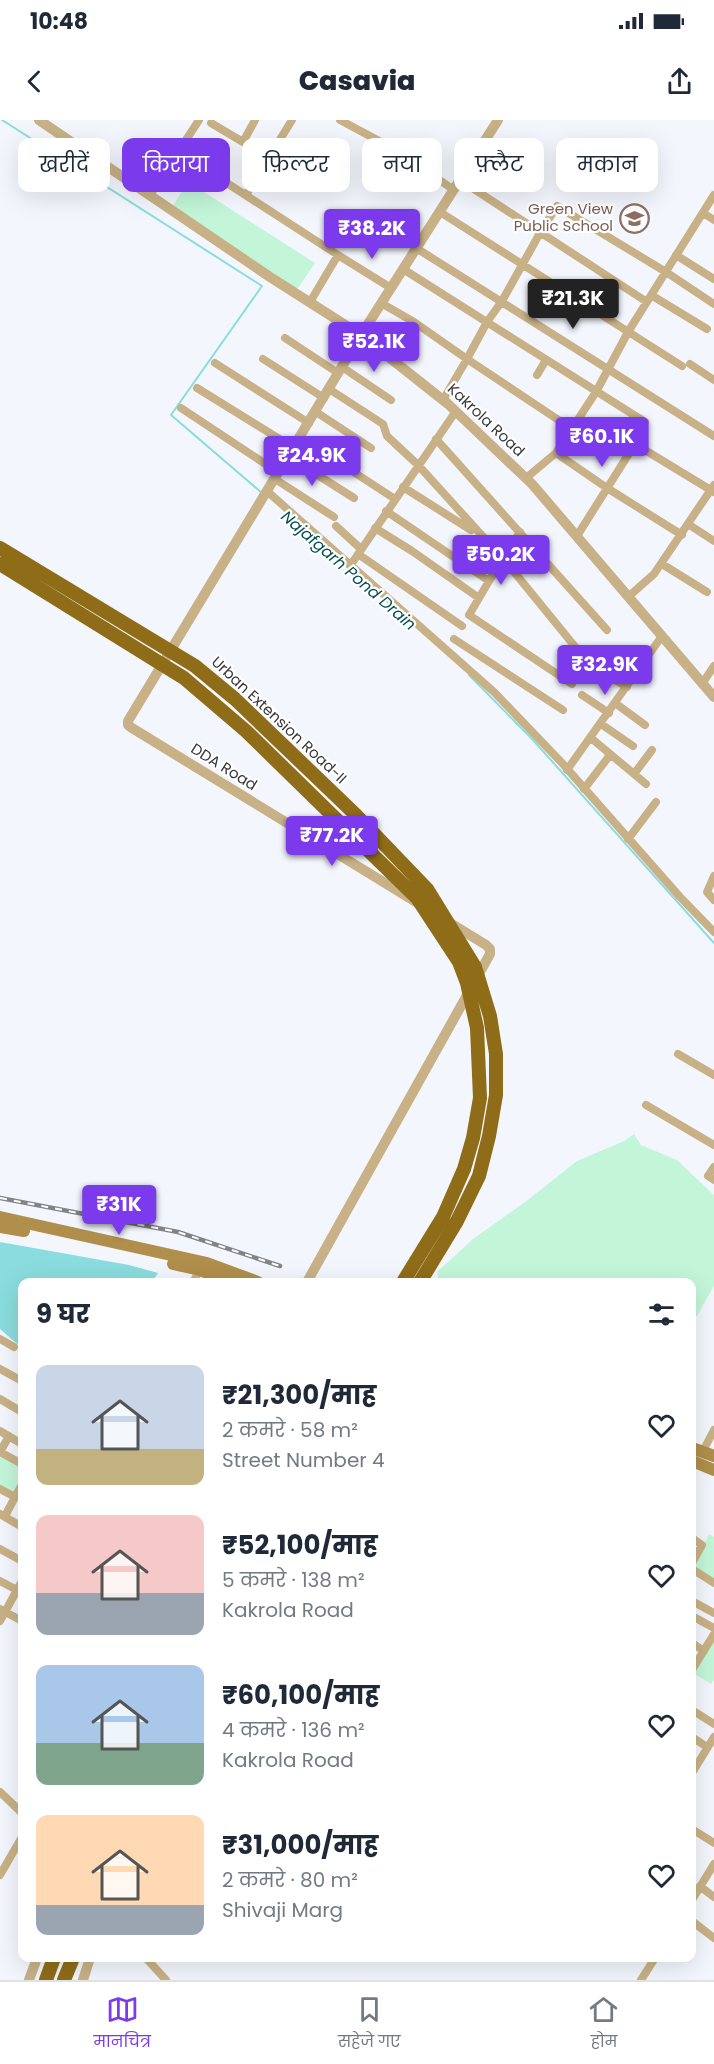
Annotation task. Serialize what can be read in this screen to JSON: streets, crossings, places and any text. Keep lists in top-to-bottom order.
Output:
{
  "streets": {
    "highway": ["Urban Extension Road-II"],
    "street": ["Kakrola Road", "DDA Road"]
  },
  "crossings": [
    ["Kakrola Road", "DDA Road"]
  ],
  "water": ["Najafgarh Pond Drain"],
  "places": {
    "school or university": ["Green View Public School"]
  },
  "page": {
    "status": "10:48",
    "header": "Casavia",
    "chip": [
      "खरीदें",
      "किराया",
      "फ़िल्टर",
      "नया",
      "फ़्लैट",
      "मकान"
    ],
    "price": [
      "₹38.2K",
      "₹21.3K",
      "₹52.1K",
      "₹60.1K",
      "₹24.9K",
      "₹50.2K",
      "₹32.9K",
      "₹77.2K",
      "₹31K"
    ],
    "heading": "9 घर",
    "list": [
      {
        "name": "₹21,300/माह",
        "note": "2 कमरे · 58 m² · Street Number 4"
      },
      {
        "name": "₹52,100/माह",
        "note": "5 कमरे · 138 m² · Kakrola Road"
      },
      {
        "name": "₹60,100/माह",
        "note": "4 कमरे · 136 m² · Kakrola Road"
      },
      {
        "name": "₹31,000/माह",
        "note": "2 कमरे · 80 m² · Shivaji Marg"
      }
    ],
    "tabs": ["मानचित्र", "सहेजे गए", "होम"]
  }
}
